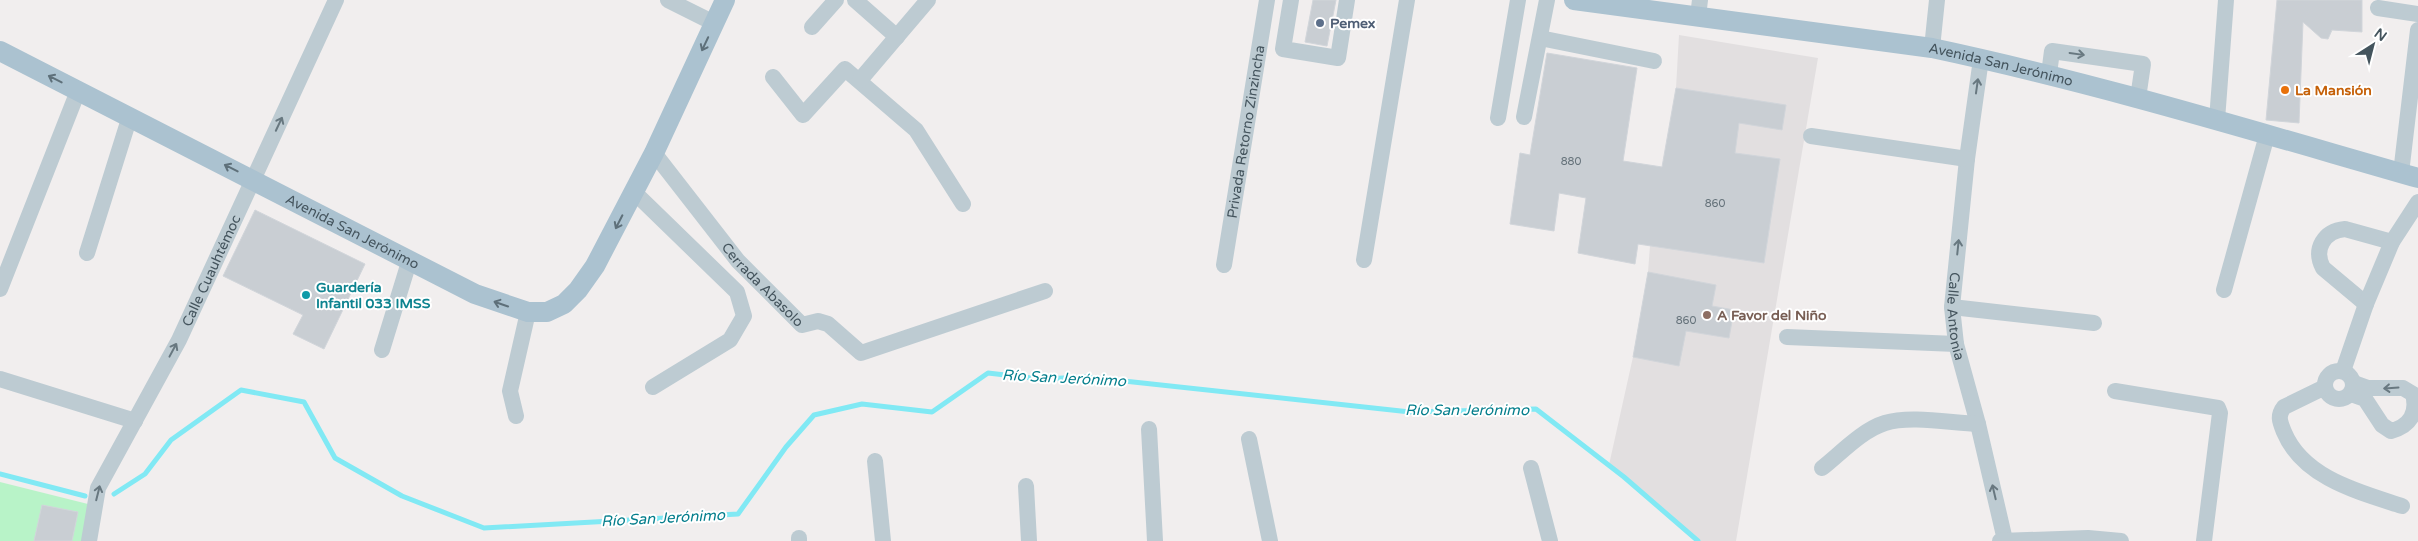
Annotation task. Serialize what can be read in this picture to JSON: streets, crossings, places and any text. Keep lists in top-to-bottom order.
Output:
{
  "streets": {
    "main road": ["Avenida San Jerónimo"],
    "street": [
      "Privada Retorno Zinzincha",
      "Calle Cuauhtémoc",
      "Cerrada Abasolo",
      "Calle Antonia"
    ]
  },
  "crossings": [
    ["Avenida San Jerónimo", "Calle Cuauhtémoc"],
    ["Avenida San Jerónimo", "Cerrada Abasolo"],
    ["Avenida San Jerónimo", "Calle Antonia"]
  ],
  "one_way": ["Calle Cuauhtémoc", "Calle Antonia"],
  "water": ["Río San Jerónimo"],
  "places": [
    "Pemex",
    "La Mansión",
    "Guardería Infantil 033 IMSS",
    "A Favor del Niño"
  ],
  "house_numbers": ["880", "860", "860"],
  "north": "top right"
}
